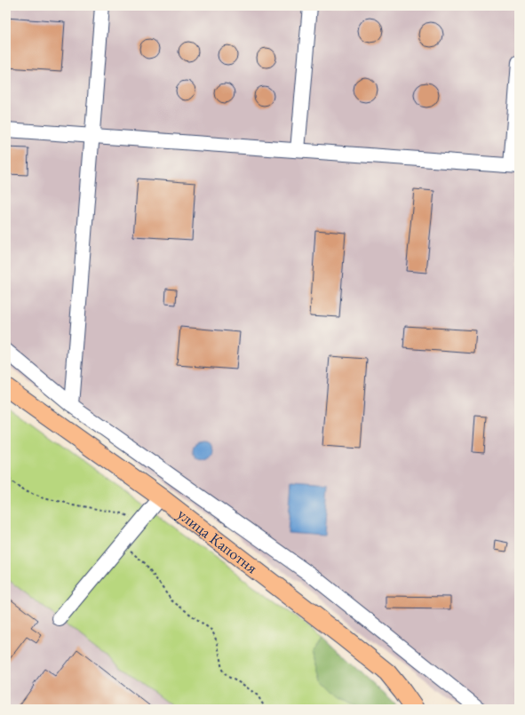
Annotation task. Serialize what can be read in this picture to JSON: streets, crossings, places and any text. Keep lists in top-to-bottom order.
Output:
{
  "streets": {
    "main road": ["улица Капотня"]
  }
}
